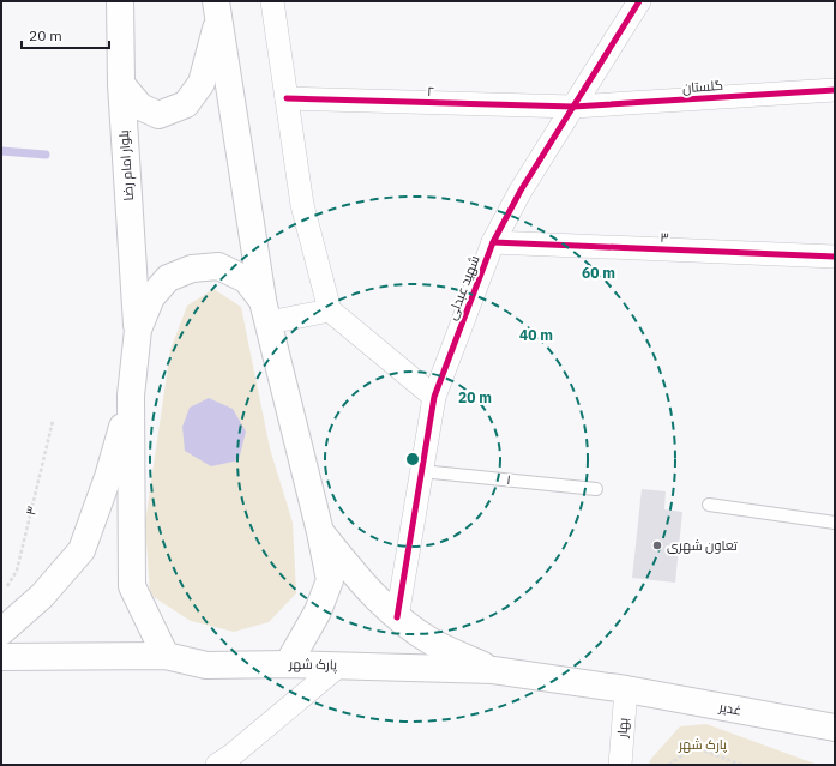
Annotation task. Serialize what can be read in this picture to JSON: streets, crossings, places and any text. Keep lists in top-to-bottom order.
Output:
{
  "streets": {
    "main road": ["بلوار امام رضا", "پارک شهر", "غدیر"],
    "street": [
      "گلستان",
      "۲",
      "۳",
      "شهید عبدلی",
      "بهار"
    ],
    "lane": ["۱"]
  },
  "crossings": [
    ["گلستان", "۲"],
    ["گلستان", "شهید عبدلی"],
    ["۲", "شهید عبدلی"],
    ["۳", "شهید عبدلی"],
    ["شهید عبدلی", "۱"],
    ["پارک شهر", "غدیر"],
    ["پارک شهر", "بهار"],
    ["غدیر", "بهار"]
  ],
  "parks": ["پارک شهر"],
  "places": ["تعاون شهری"],
  "scale_bar": "20 m",
  "rings": ["60 m", "40 m", "20 m"]
}
